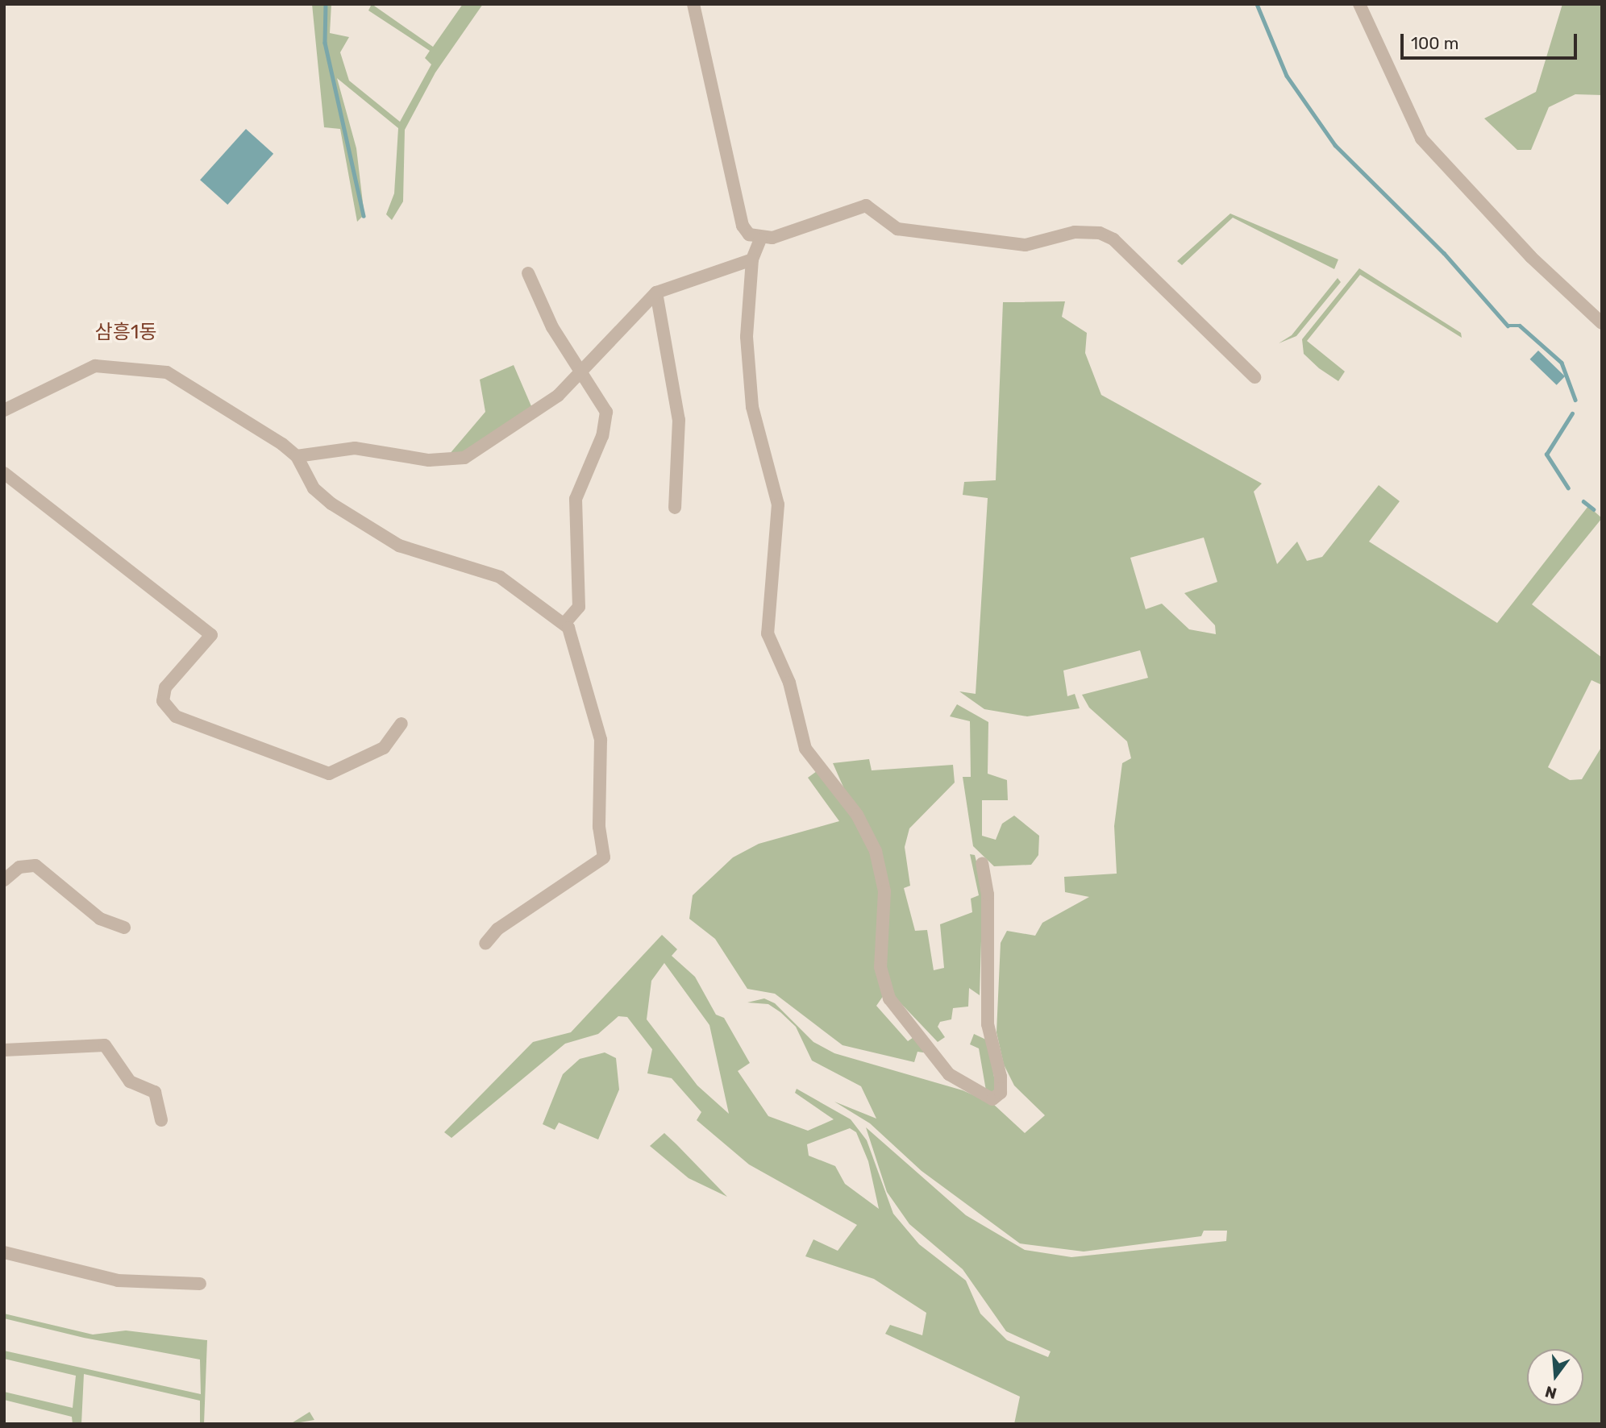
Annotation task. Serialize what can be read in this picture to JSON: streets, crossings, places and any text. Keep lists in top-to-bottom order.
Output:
{
  "districts": ["삼흥1동"],
  "scale_bar": "100 m",
  "north": "bottom"
}
